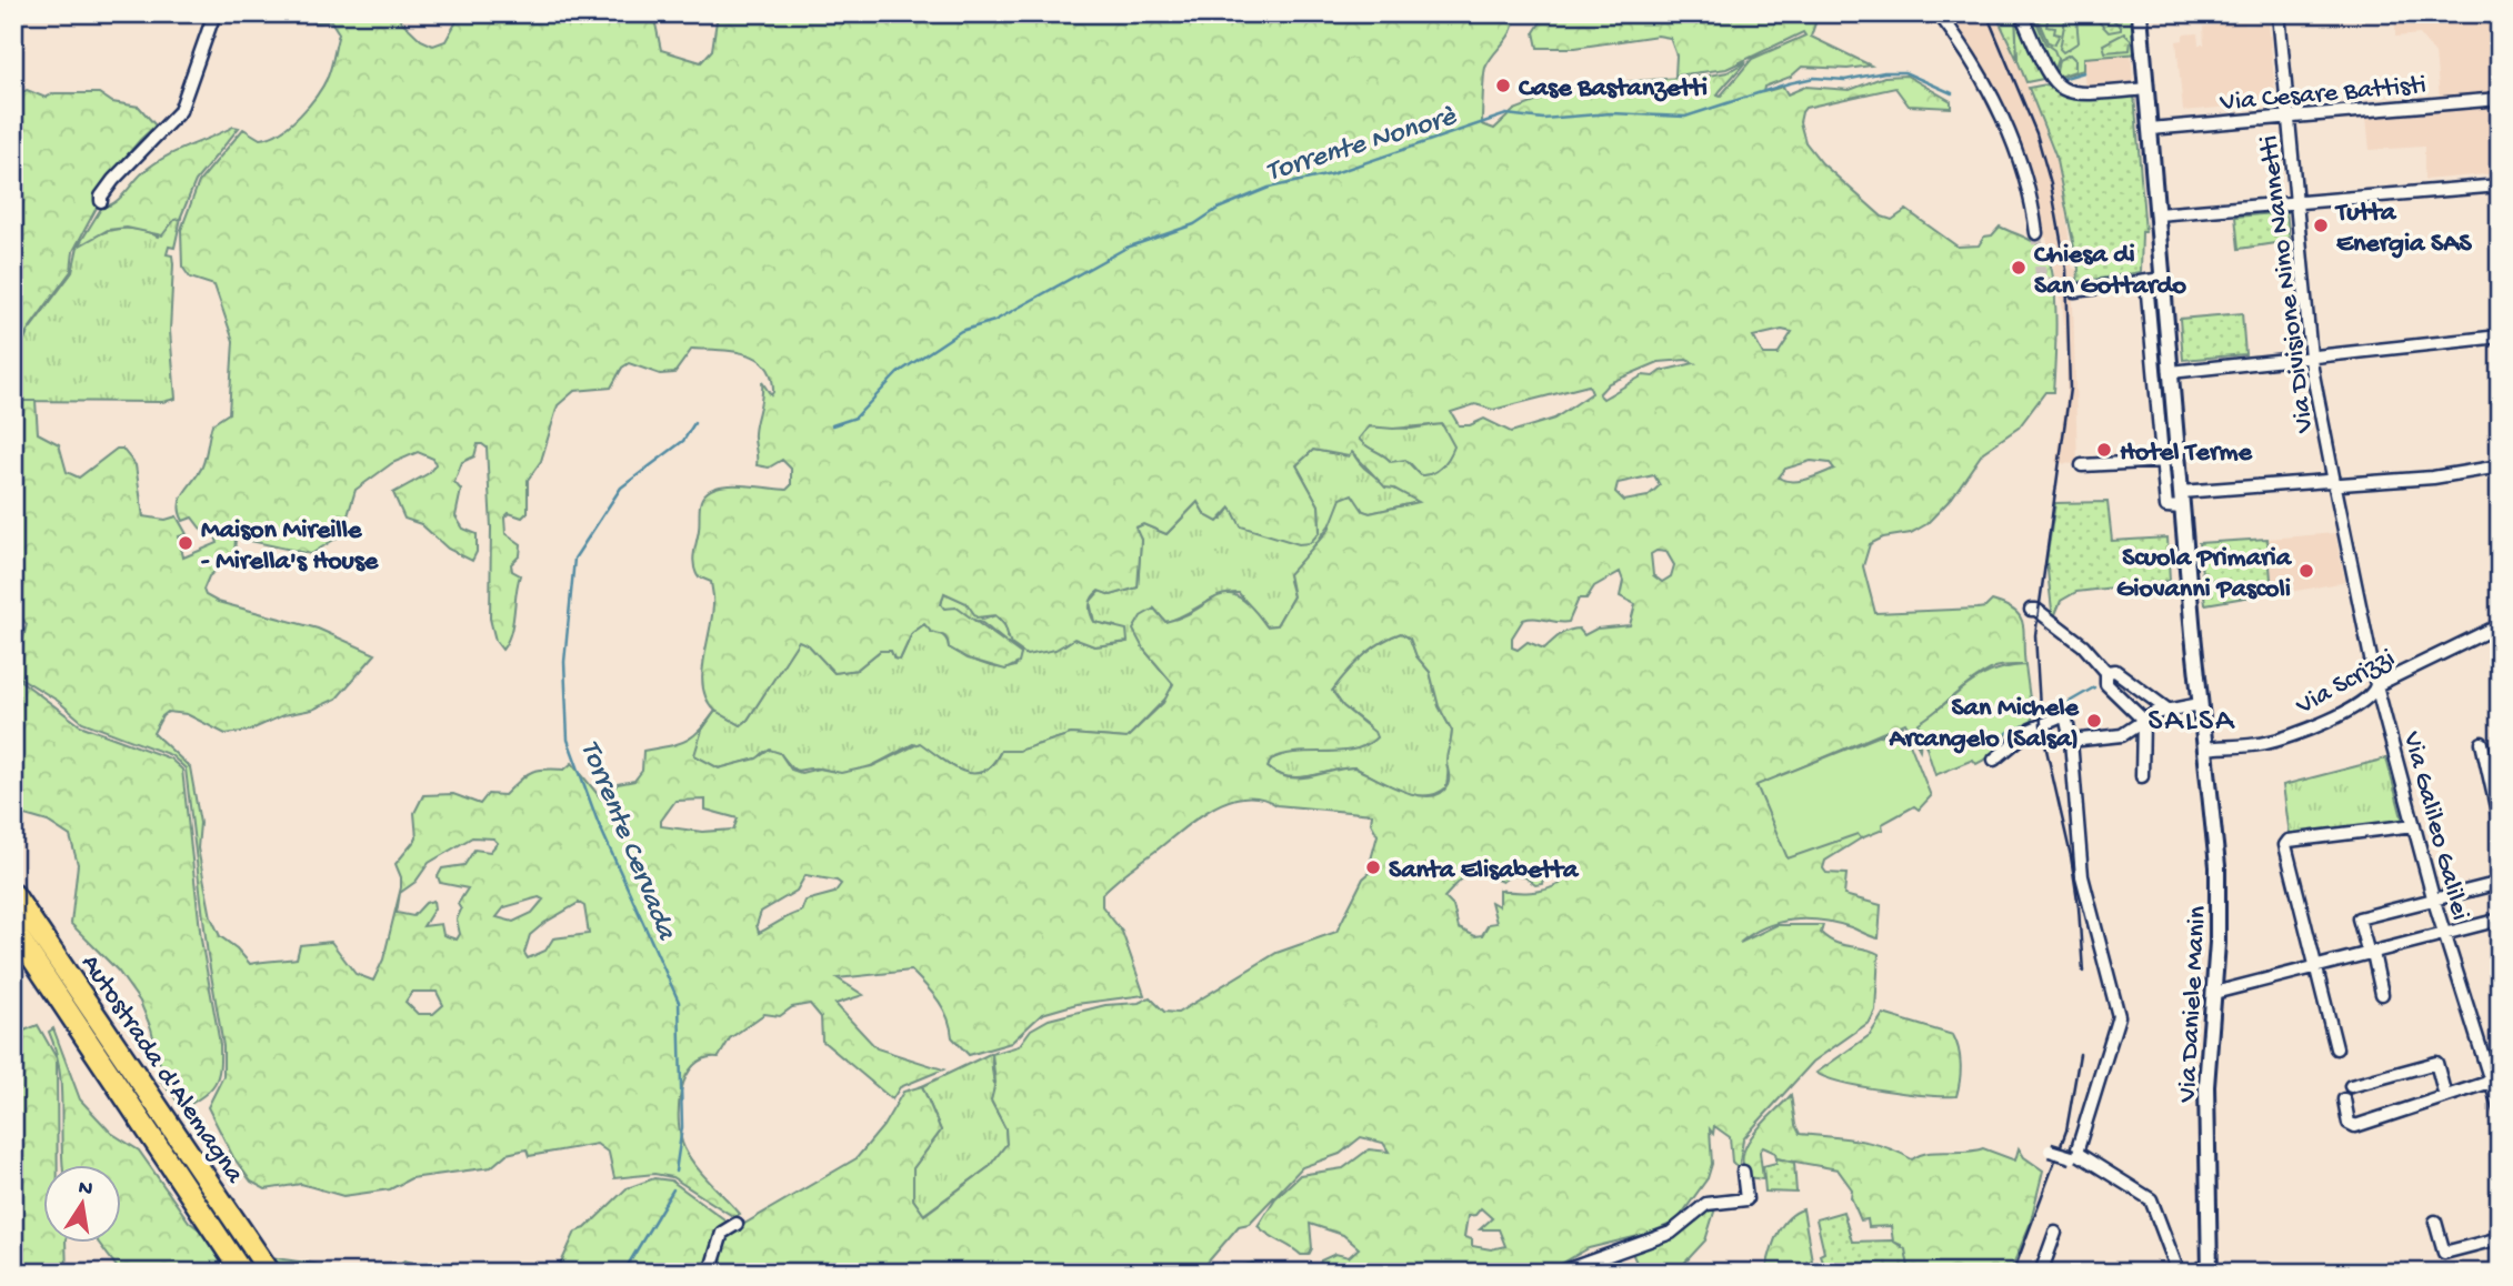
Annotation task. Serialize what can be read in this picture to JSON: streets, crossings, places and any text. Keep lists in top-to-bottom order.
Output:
{
  "streets": {
    "highway": ["Autostrada d'Alemagna"],
    "street": [
      "Via Cesare Battisti",
      "Via Divisione Nino Nannetti",
      "Via Scrizzi",
      "Via Galileo Galilei",
      "Via Daniele Manin"
    ]
  },
  "crossings": [
    ["Via Cesare Battisti", "Via Divisione Nino Nannetti"],
    ["Via Cesare Battisti", "Via Daniele Manin"],
    ["Via Divisione Nino Nannetti", "Via Scrizzi"],
    ["Via Divisione Nino Nannetti", "Via Galileo Galilei"],
    ["Via Scrizzi", "Via Galileo Galilei"],
    ["Via Scrizzi", "Via Daniele Manin"]
  ],
  "districts": ["SALSA"],
  "water": ["Torrente Nonorè", "Torrente Cervada"],
  "places": [
    "Case Bastanzetti",
    "Tutta Energia SAS",
    "Chiesa di San Gottardo",
    "Hotel Terme",
    "Maison Mireille - Mirella's House",
    "Scuola Primaria Giovanni Pascoli",
    "San Michele Arcangelo (Salsa)",
    "Santa Elisabetta"
  ],
  "north": "top"
}
